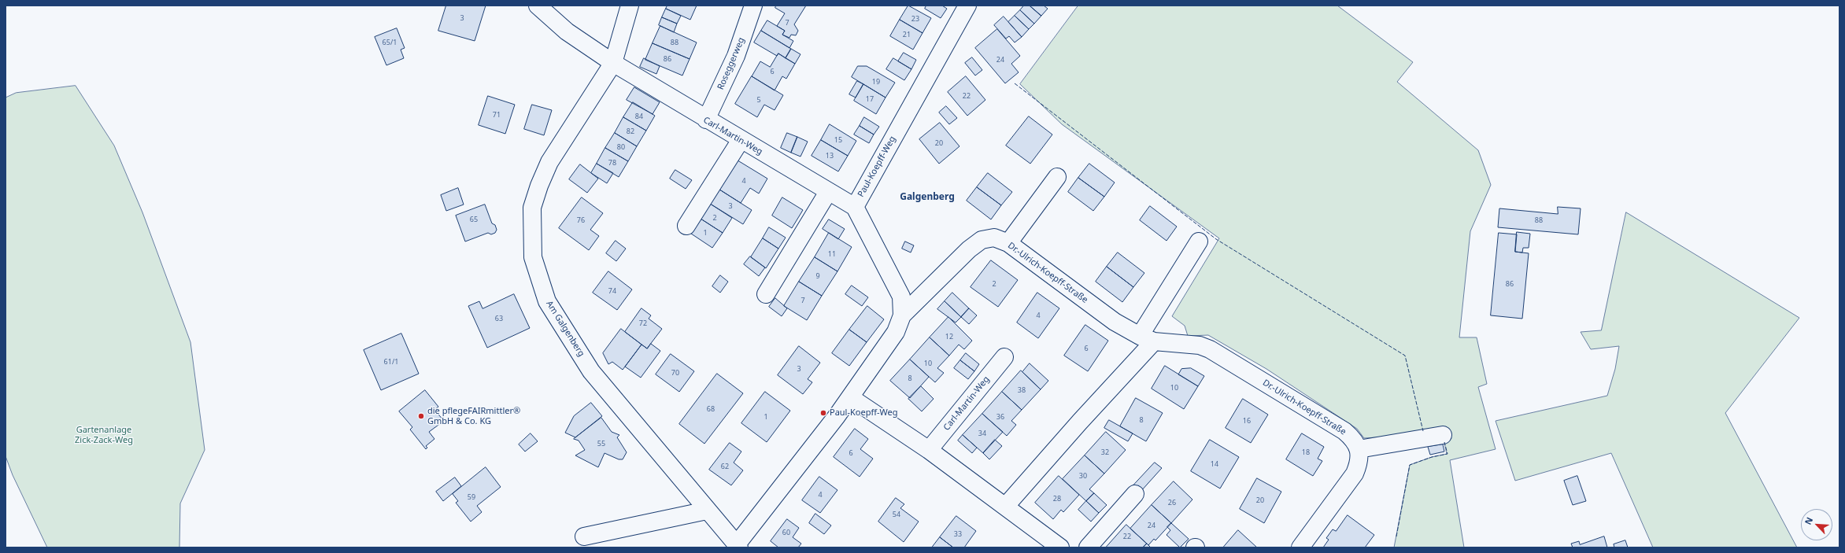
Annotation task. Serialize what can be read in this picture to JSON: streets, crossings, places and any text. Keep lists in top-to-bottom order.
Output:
{
  "streets": {
    "street": [
      "Roseggerweg",
      "Carl-Martin-Weg",
      "Paul-Koepff-Weg",
      "Dr.-Ulrich-Koepff-Straße",
      "Am Galgenberg"
    ]
  },
  "crossings": [
    ["Roseggerweg", "Carl-Martin-Weg"],
    ["Carl-Martin-Weg", "Paul-Koepff-Weg"],
    ["Carl-Martin-Weg", "Am Galgenberg"],
    ["Paul-Koepff-Weg", "Dr.-Ulrich-Koepff-Straße"],
    ["Paul-Koepff-Weg", "Am Galgenberg"]
  ],
  "districts": ["Galgenberg"],
  "parks": ["Gartenanlage Zick-Zack-Weg"],
  "places": ["Paul-Koepff-Weg", "die pflegeFAIRmittler® GmbH & Co. KG"],
  "house_numbers": [
    "3",
    "23",
    "7",
    "21",
    "65/1",
    "88",
    "86",
    "24",
    "6",
    "19",
    "22",
    "17",
    "5",
    "71",
    "84",
    "82",
    "15",
    "20",
    "80",
    "13",
    "78",
    "4",
    "3",
    "2",
    "65",
    "76",
    "88",
    "1",
    "11",
    "9",
    "2",
    "86",
    "74",
    "7",
    "4",
    "63",
    "72",
    "12",
    "6",
    "61/1",
    "10",
    "3",
    "70",
    "8",
    "10",
    "38",
    "68",
    "1",
    "36",
    "8",
    "16",
    "34",
    "55",
    "32",
    "18",
    "6",
    "14",
    "62",
    "30",
    "4",
    "59",
    "28",
    "20",
    "26",
    "54",
    "24",
    "60",
    "33",
    "22"
  ],
  "north": "top left"
}
